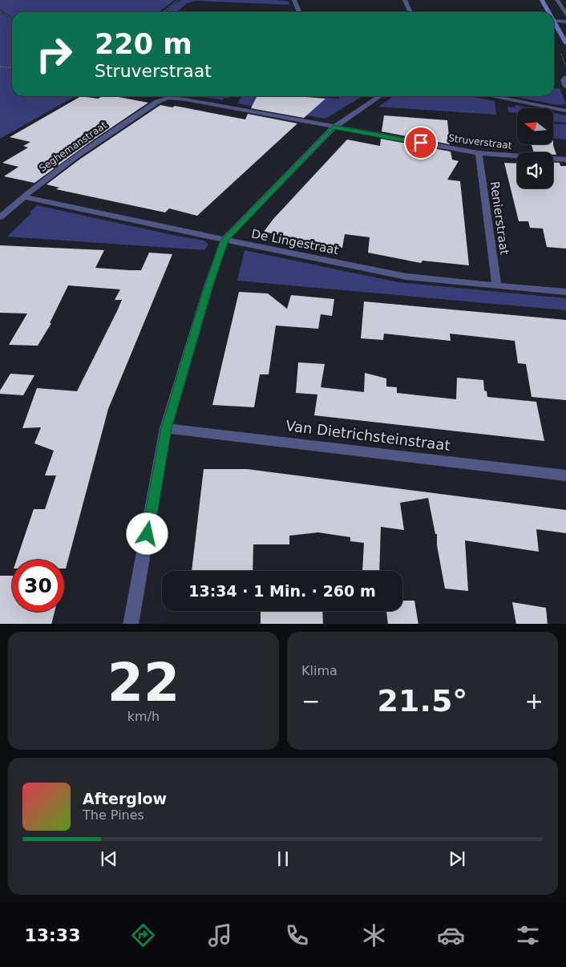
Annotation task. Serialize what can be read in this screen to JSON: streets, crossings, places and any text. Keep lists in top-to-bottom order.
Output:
{
  "streets": {
    "street": [
      "Struverstraat",
      "Seghemanstraat",
      "Renierstraat",
      "De Lingestraat",
      "Van Dietrichsteinstraat"
    ]
  },
  "crossings": [
    ["Struverstraat", "Seghemanstraat"],
    ["Struverstraat", "Renierstraat"],
    ["Seghemanstraat", "De Lingestraat"],
    ["Renierstraat", "De Lingestraat"]
  ],
  "north": "left",
  "page": {
    "turn": ["220 m", "Struverstraat"],
    "limit": "30",
    "trip": "13:34 · 1 Min. · 260 m",
    "tile": [
      ["22", "km/h"],
      "Klima"
    ],
    "heat": ["−", "21.5°", "+"],
    "song": ["Afterglow", "The Pines"],
    "tabs": "13:33"
  }
}
